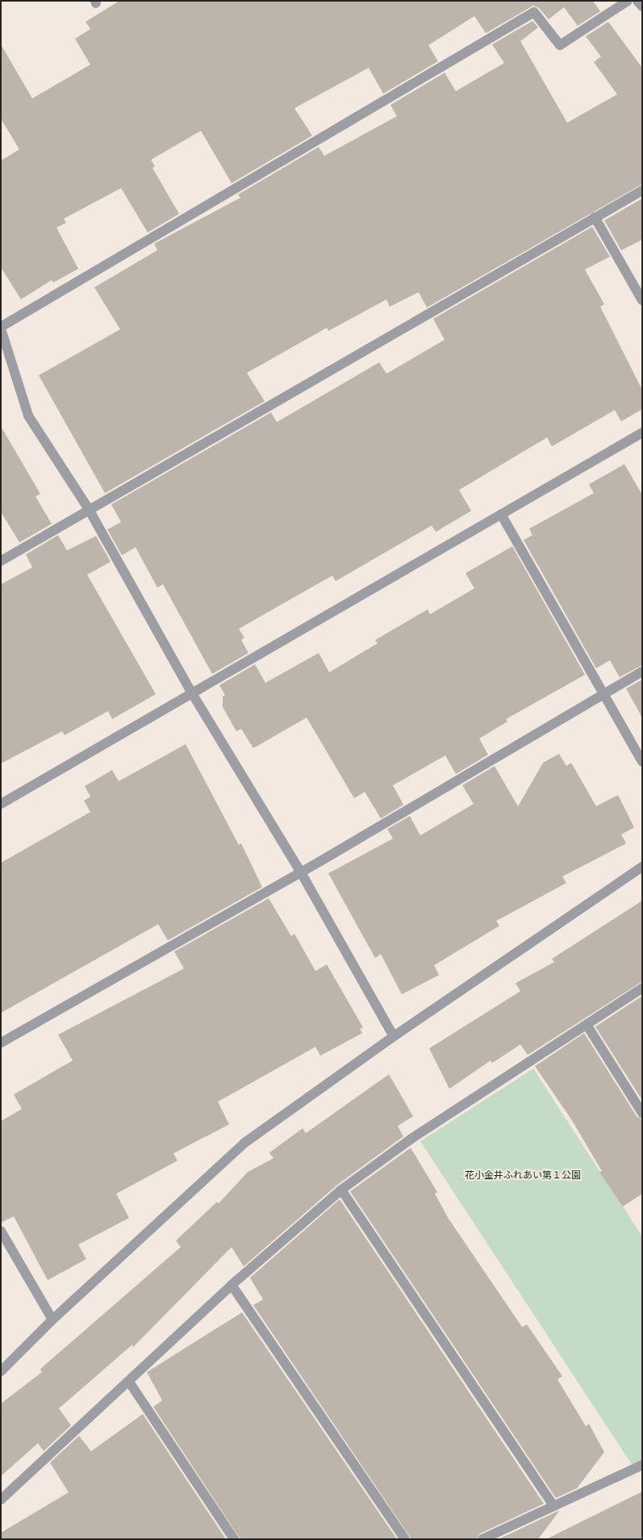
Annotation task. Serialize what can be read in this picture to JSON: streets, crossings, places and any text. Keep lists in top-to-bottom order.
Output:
{
  "parks": ["花小金井ふれあい第１公園"]
}
